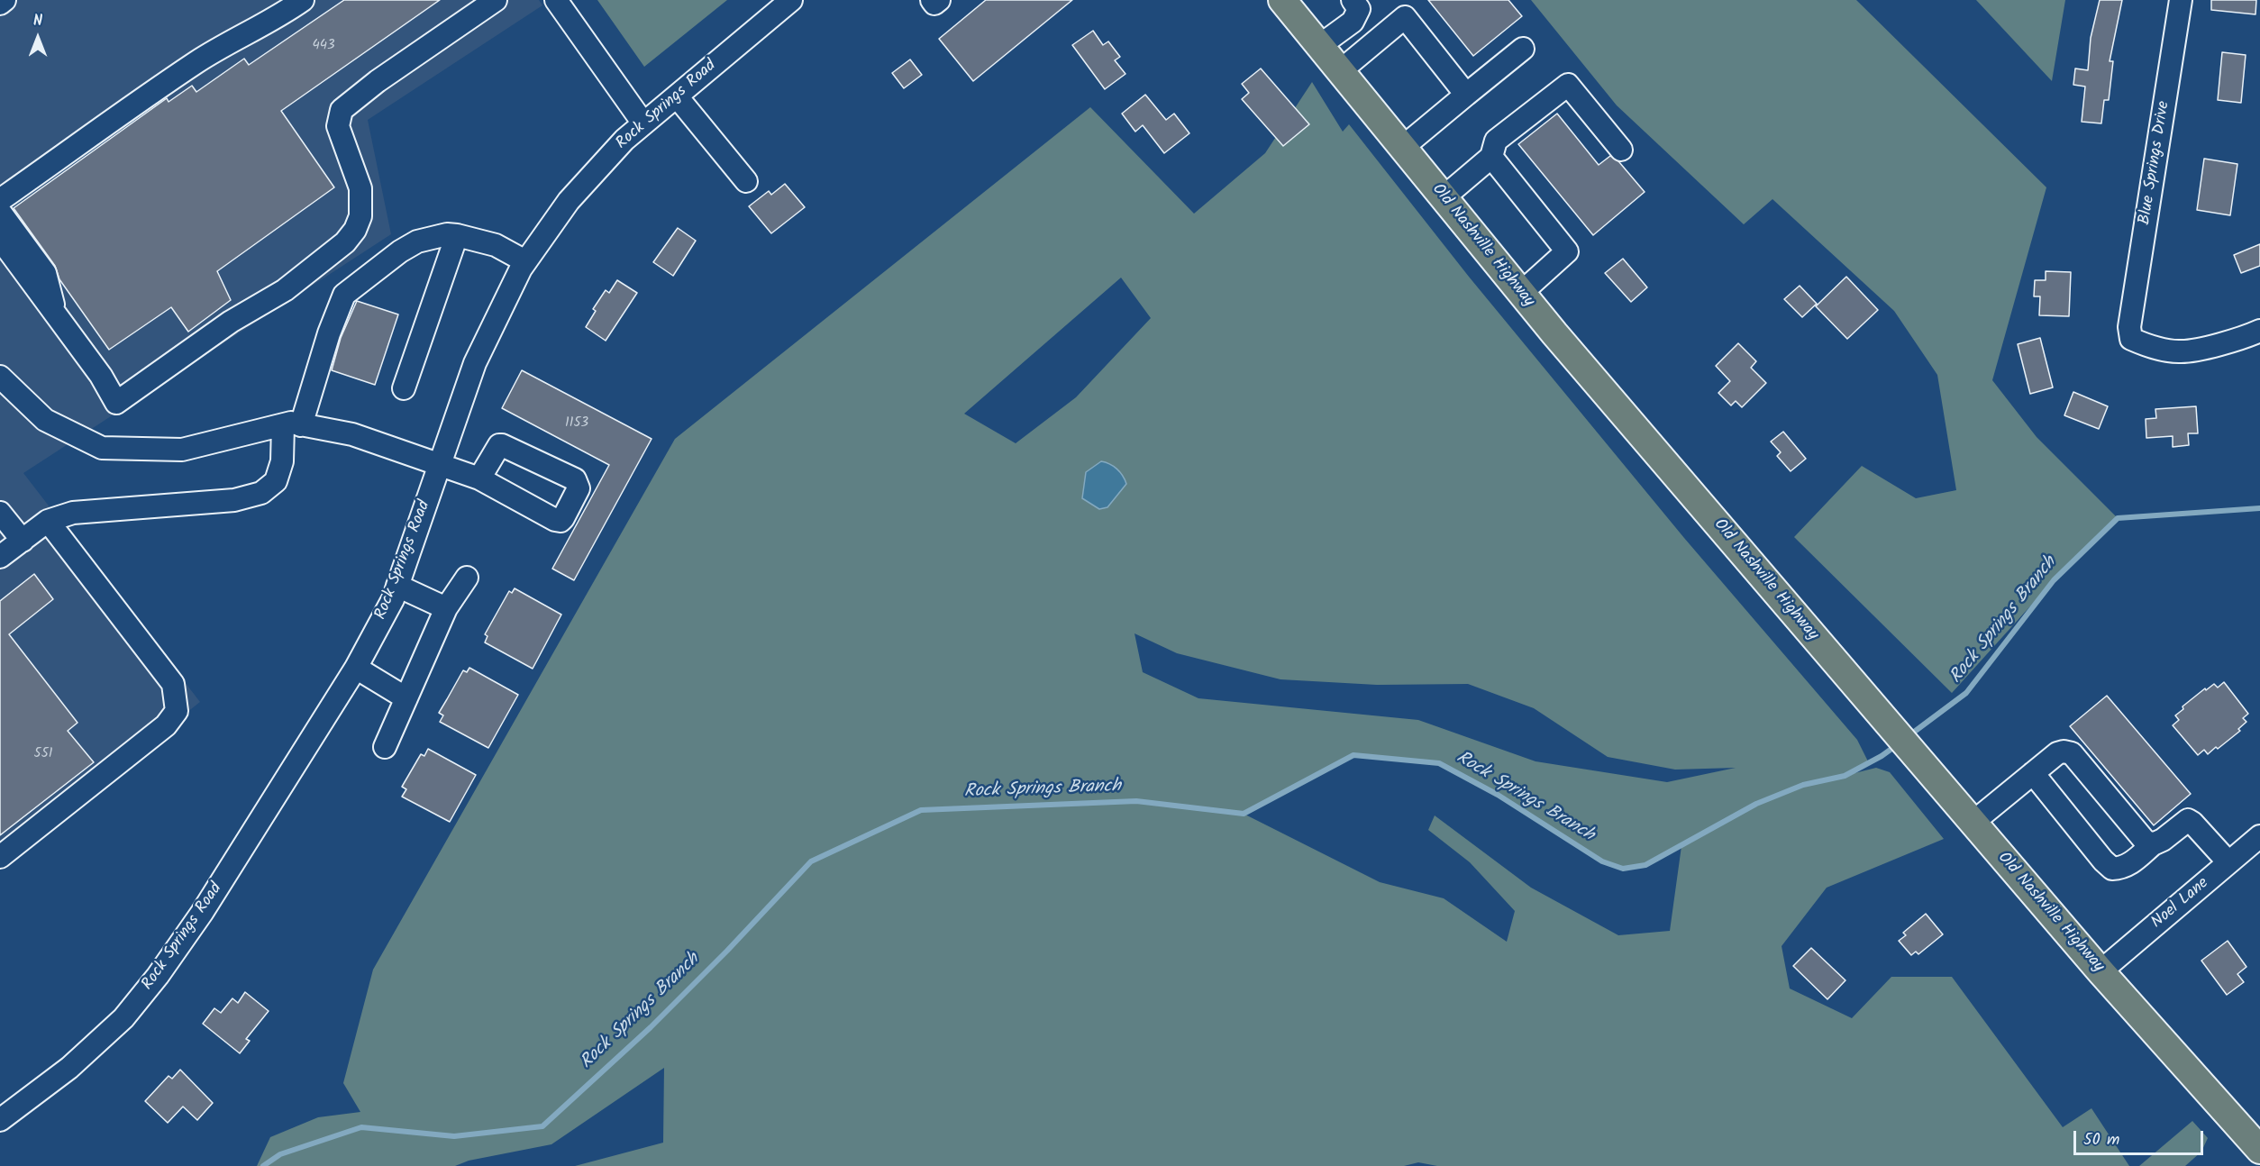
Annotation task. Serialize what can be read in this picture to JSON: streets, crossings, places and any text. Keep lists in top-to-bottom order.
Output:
{
  "streets": {
    "main road": ["Old Nashville Highway"],
    "street": ["Rock Springs Road", "Blue Springs Drive", "Noel Lane"]
  },
  "crossings": [
    ["Old Nashville Highway", "Noel Lane"]
  ],
  "water": ["Rock Springs Branch"],
  "house_numbers": ["443", "1153", "551"],
  "scale_bar": "50 m",
  "north": "top"
}
